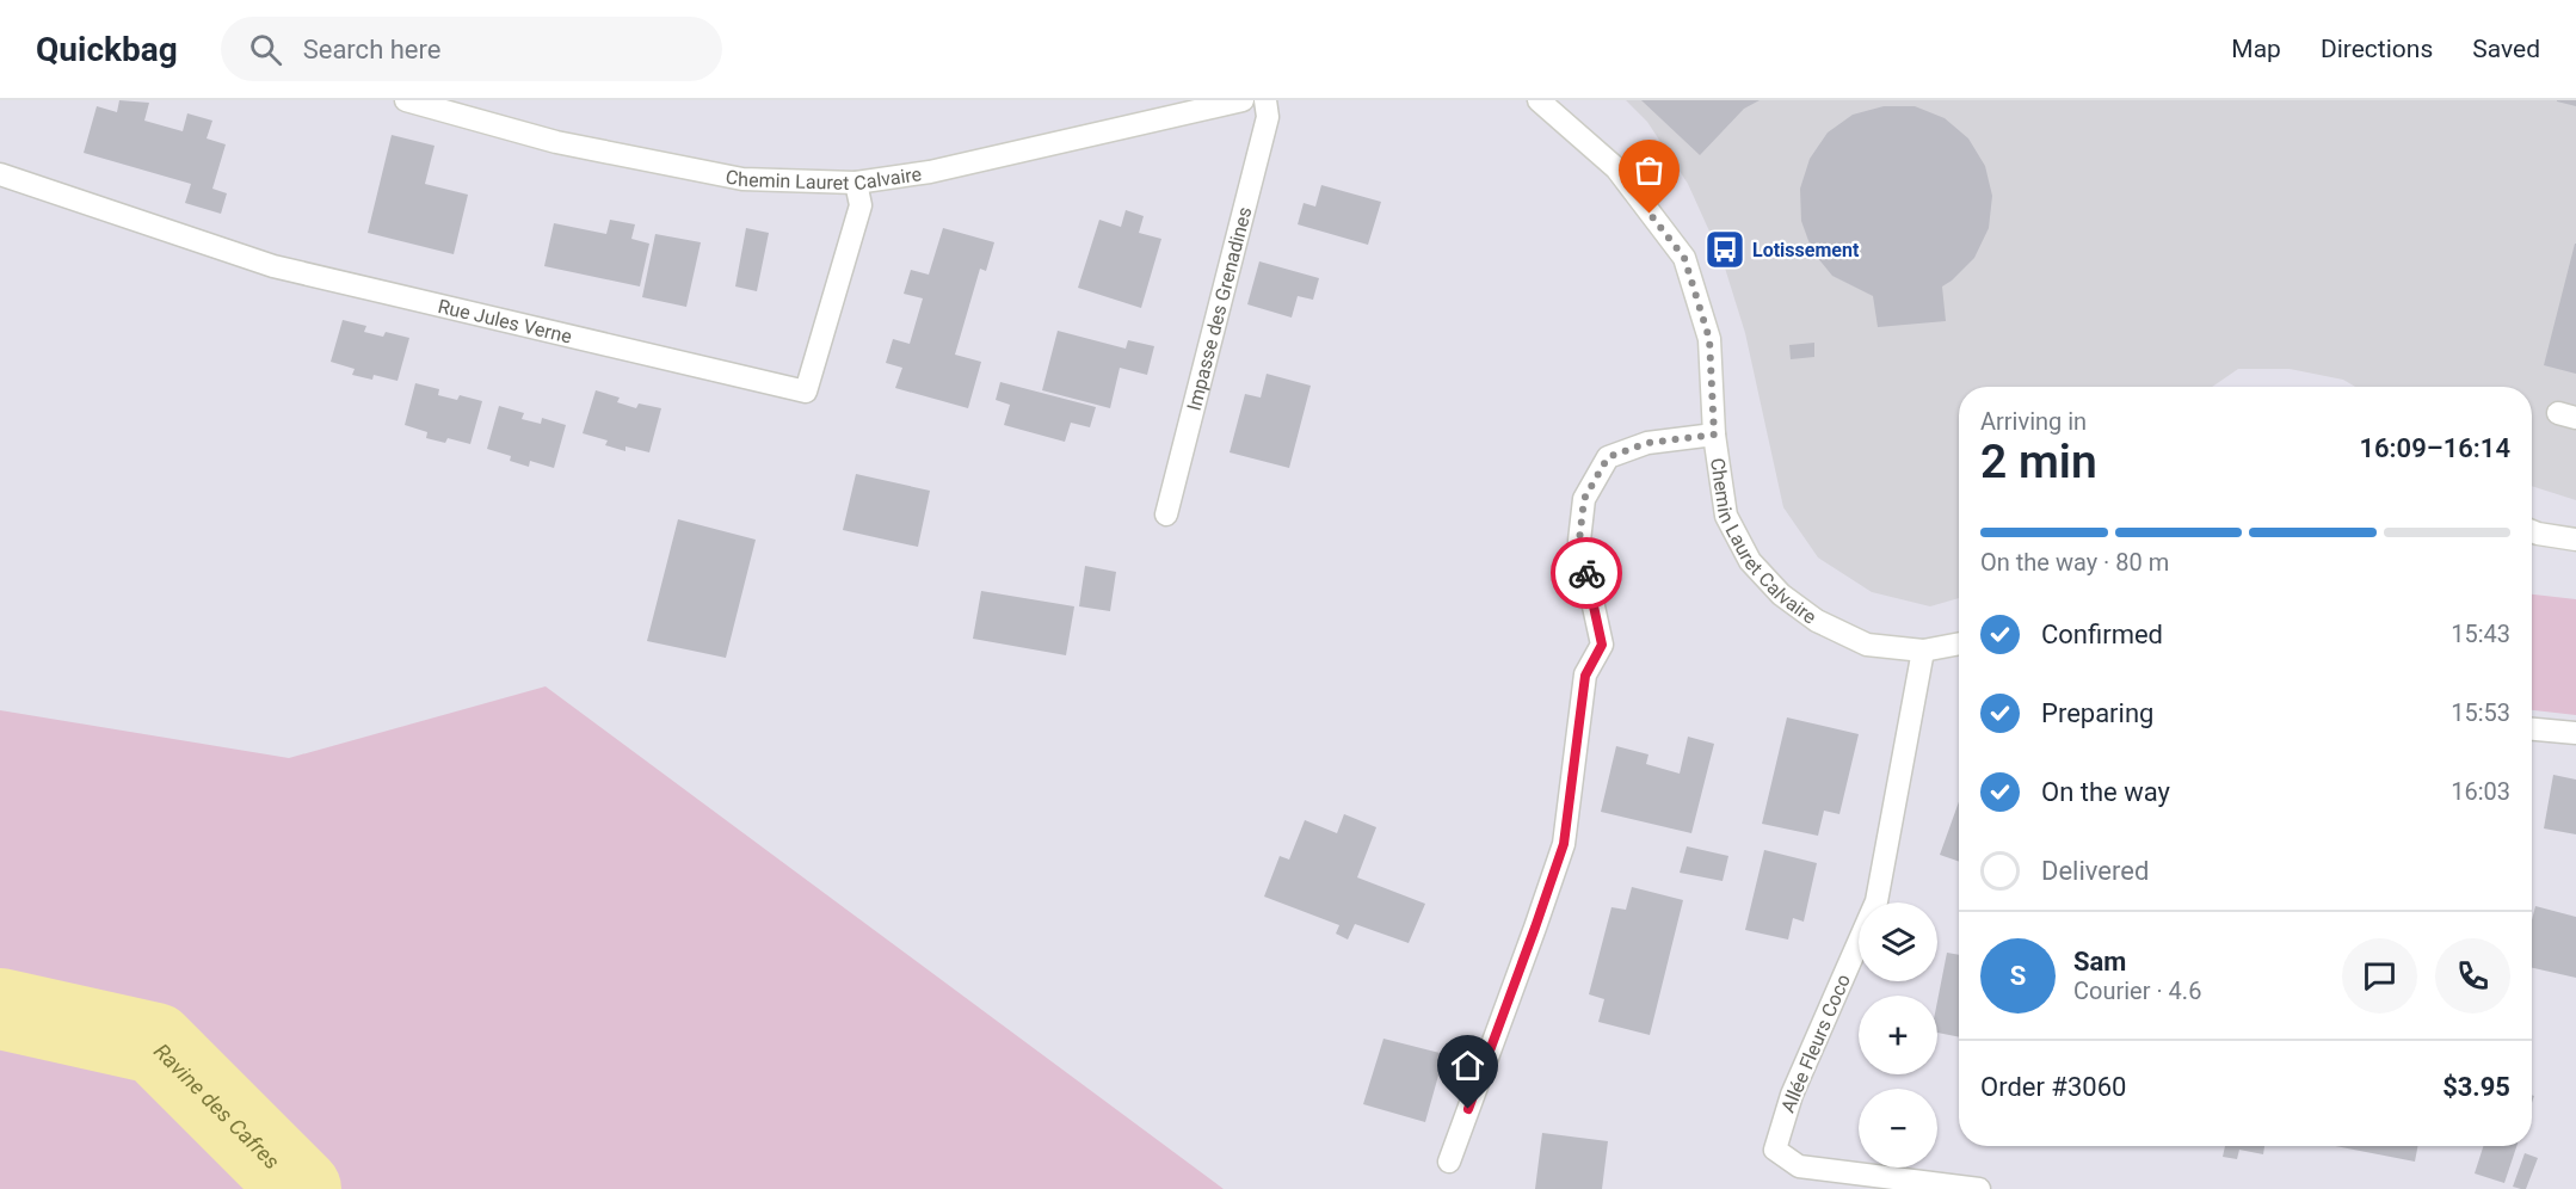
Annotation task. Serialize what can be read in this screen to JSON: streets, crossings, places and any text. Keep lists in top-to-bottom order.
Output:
{
  "streets": {
    "main road": [
      "Chemin Lauret Calvaire",
      "Impasse des Grenadines",
      "Rue Jules Verne",
      "Allée Fleurs Coco"
    ]
  },
  "crossings": [
    ["Chemin Lauret Calvaire", "Rue Jules Verne"],
    ["Chemin Lauret Calvaire", "Allée Fleurs Coco"]
  ],
  "water": ["Ravine des Cafres"],
  "places": {
    "bus stop": ["Lotissement"]
  },
  "page": {
    "header": "Quickbag",
    "search": "Search here",
    "nav": ["Map", "Directions", "Saved"],
    "heading": ["2 min", "Arriving in", "16:09–16:14"],
    "panel": [
      "Sam",
      "Courier · 4.6",
      "Order #3060",
      "$3.95"
    ],
    "bar": "On the way · 80 m",
    "list": [
      ["Confirmed", "15:43"],
      ["Preparing", "15:53"],
      ["On the way", "16:03"],
      "Delivered"
    ],
    "map_buttons": ["+", "−"],
    "round": "S"
  }
}
